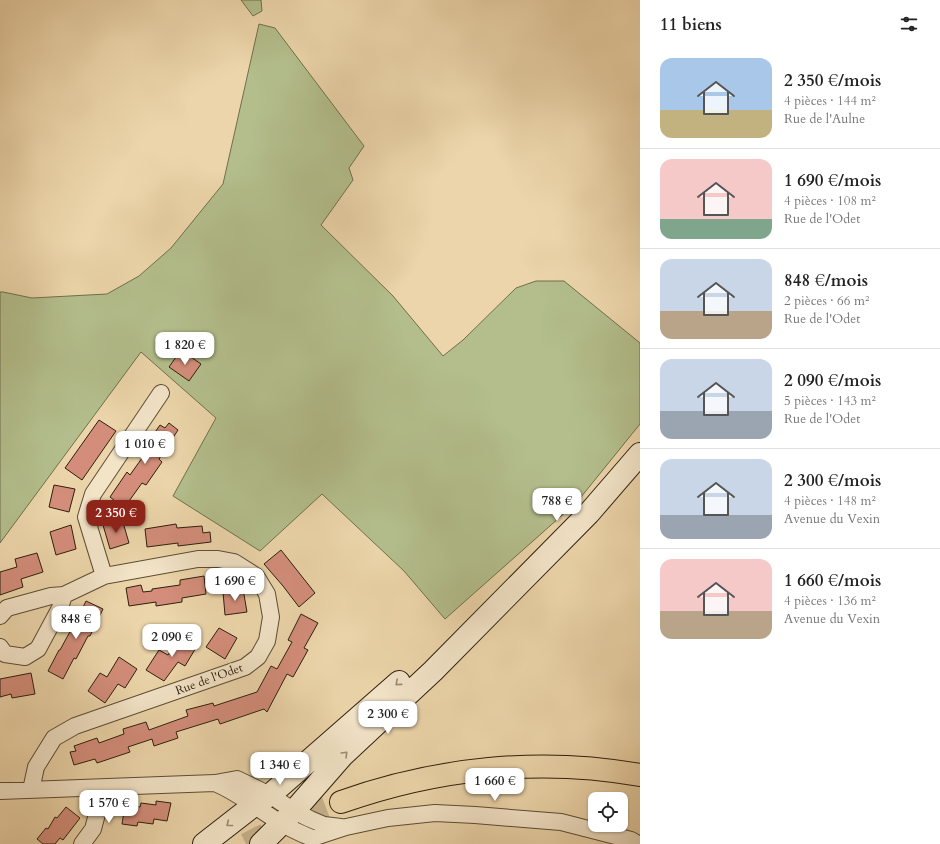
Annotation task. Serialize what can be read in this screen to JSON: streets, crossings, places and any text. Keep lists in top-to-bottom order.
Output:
{
  "streets": {
    "street": ["Rue de l'Odet"]
  },
  "page": {
    "heading": "11 biens",
    "list": [
      {
        "name": "2 350 €/mois",
        "note": "4 pièces · 144 m² · Rue de l'Aulne"
      },
      {
        "name": "1 690 €/mois",
        "note": "4 pièces · 108 m² · Rue de l'Odet"
      },
      {
        "name": "848 €/mois",
        "note": "2 pièces · 66 m² · Rue de l'Odet"
      },
      {
        "name": "2 090 €/mois",
        "note": "5 pièces · 143 m² · Rue de l'Odet"
      },
      {
        "name": "2 300 €/mois",
        "note": "4 pièces · 148 m² · Avenue du Vexin"
      },
      {
        "name": "1 660 €/mois",
        "note": "4 pièces · 136 m² · Avenue du Vexin"
      }
    ],
    "price": [
      "1 820 €",
      "1 010 €",
      "788 €",
      "2 350 €",
      "1 690 €",
      "848 €",
      "2 090 €",
      "2 300 €",
      "1 340 €",
      "1 660 €",
      "1 570 €"
    ]
  }
}
